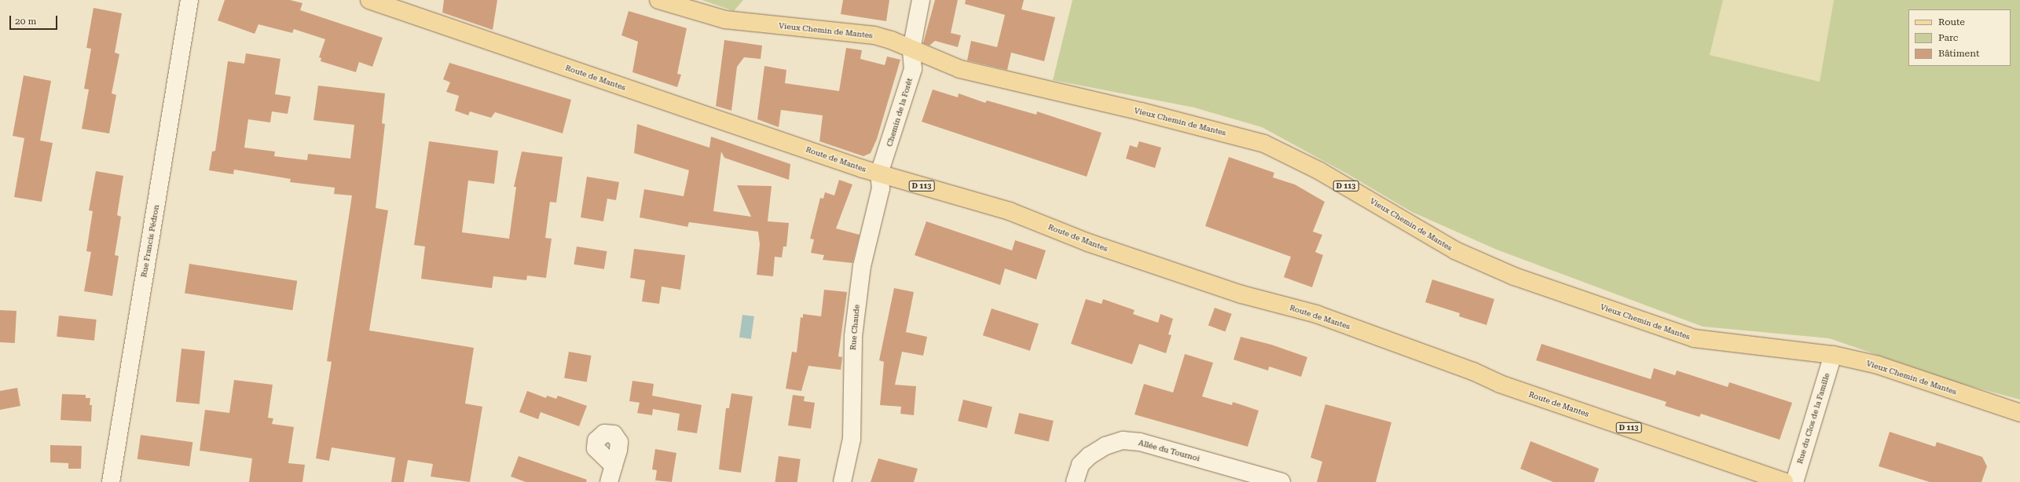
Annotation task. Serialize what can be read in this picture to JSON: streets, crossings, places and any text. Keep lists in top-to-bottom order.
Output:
{
  "streets": {
    "main road": ["Vieux Chemin de Mantes", "Route de Mantes", "D 113"],
    "street": [
      "Chemin de la Forêt",
      "Rue Francis Pédron",
      "Rue Chaude",
      "Rue du Clos de la Famille",
      "Allée du Tournoi"
    ]
  },
  "crossings": [
    ["Vieux Chemin de Mantes", "Chemin de la Forêt"],
    ["Vieux Chemin de Mantes", "Rue du Clos de la Famille"],
    ["Route de Mantes", "Chemin de la Forêt"],
    ["Route de Mantes", "Rue Chaude"],
    ["Chemin de la Forêt", "Rue Chaude"]
  ],
  "legend": ["Route", "Parc", "Bâtiment"],
  "scale_bar": "20 m"
}
